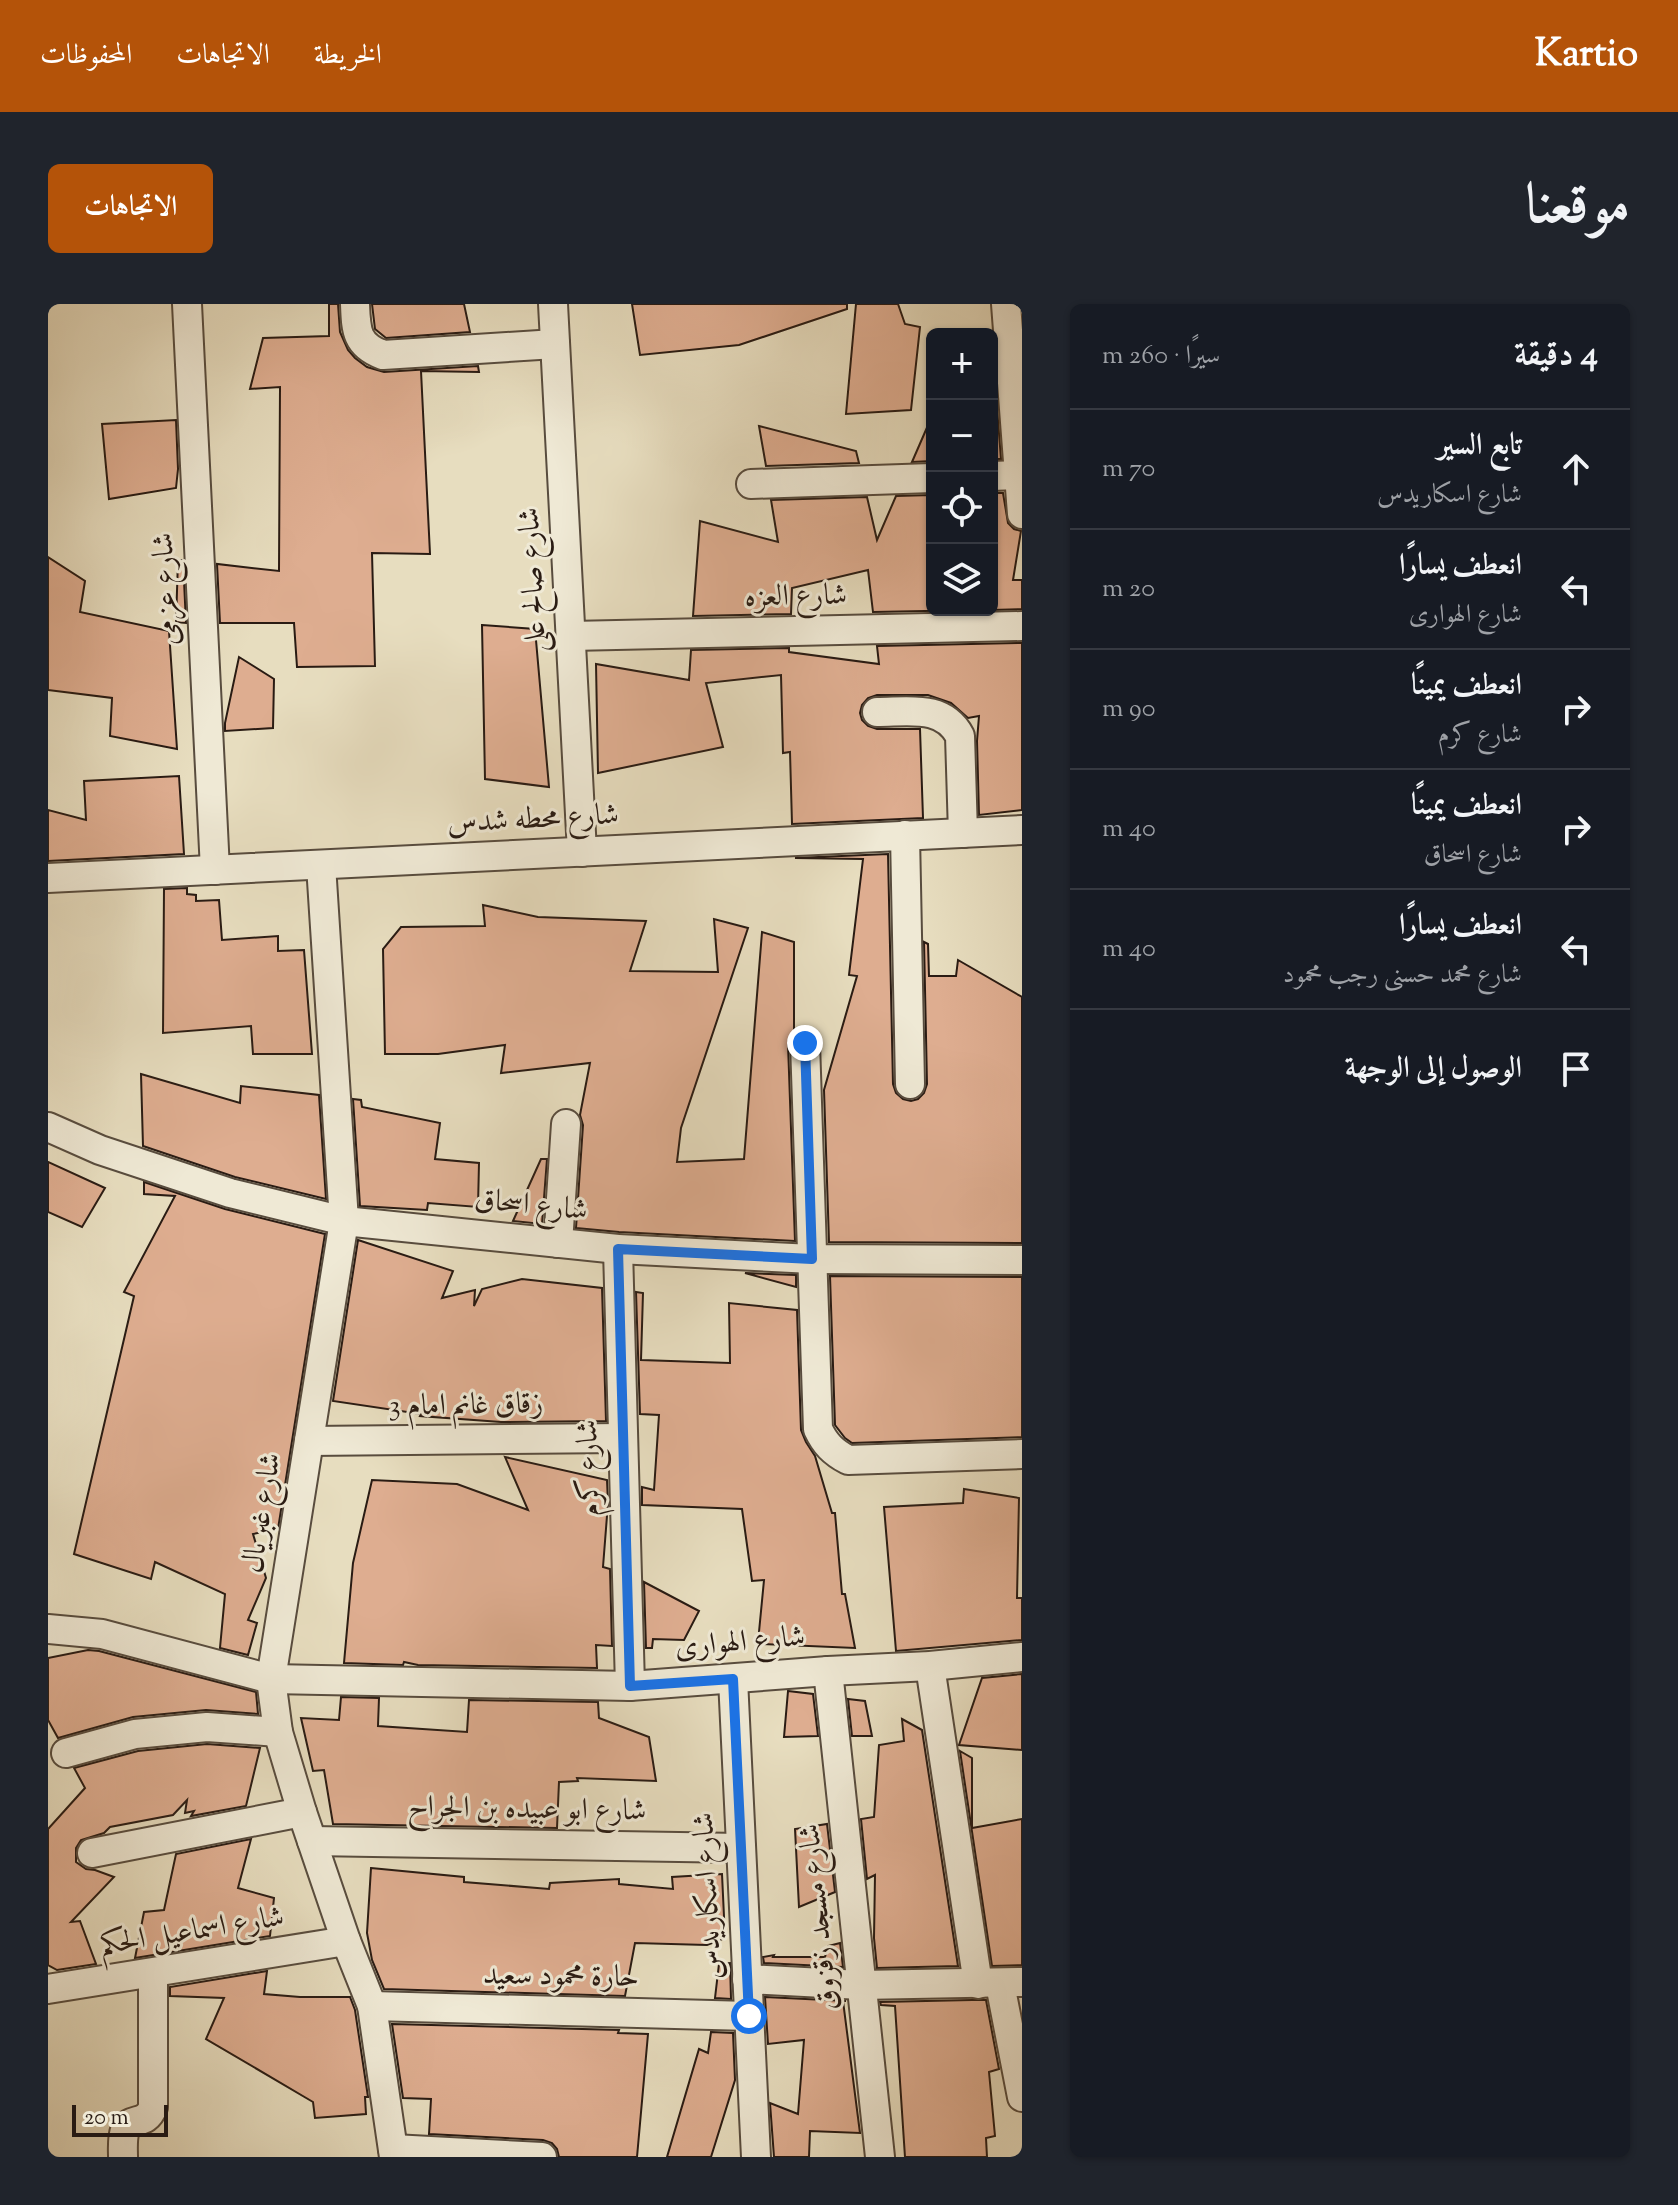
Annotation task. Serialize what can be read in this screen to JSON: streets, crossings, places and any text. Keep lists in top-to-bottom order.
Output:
{
  "streets": {
    "street": [
      "شارع صالح على",
      "شارع عزمى",
      "شارع العزه",
      "شارع محطه شدس",
      "شارع اسحاق",
      "زقاق غانم امام 3",
      "شارع كرم",
      "شارع غبريال",
      "شارع الهوارى",
      "شارع ابو عبيده بن الجراح",
      "شارع اسكاريدس",
      "شارع مسجد زقزوق",
      "شارع اسماعيل الحكم",
      "حارة محمود سعيد"
    ]
  },
  "crossings": [
    ["شارع صالح على", "شارع العزه"],
    ["شارع صالح على", "شارع محطه شدس"],
    ["شارع عزمى", "شارع محطه شدس"],
    ["شارع محطه شدس", "شارع غبريال"],
    ["شارع اسحاق", "شارع كرم"],
    ["شارع اسحاق", "شارع غبريال"],
    ["زقاق غانم امام 3", "شارع كرم"],
    ["زقاق غانم امام 3", "شارع غبريال"],
    ["شارع كرم", "شارع الهوارى"],
    ["شارع غبريال", "شارع الهوارى"],
    ["شارع غبريال", "شارع ابو عبيده بن الجراح"],
    ["شارع غبريال", "شارع اسماعيل الحكم"],
    ["شارع غبريال", "حارة محمود سعيد"],
    ["شارع الهوارى", "شارع اسكاريدس"],
    ["شارع الهوارى", "شارع مسجد زقزوق"],
    ["شارع ابو عبيده بن الجراح", "شارع اسكاريدس"],
    ["شارع اسكاريدس", "حارة محمود سعيد"]
  ],
  "scale_bar": "20 m",
  "page": {
    "header": "Kartio",
    "nav": ["الخريطة", "الاتجاهات", "المحفوظات"],
    "title": "موقعنا",
    "buttons": "الاتجاهات",
    "heading": ["4 دقيقة", "سيرًا · 260 m"],
    "map_buttons": ["+", "−"],
    "list": [
      ["تابع السير", "شارع اسكاريدس", "70 m"],
      ["انعطف يسارًا", "شارع الهوارى", "20 m"],
      ["انعطف يمينًا", "شارع كرم", "90 m"],
      ["انعطف يمينًا", "شارع اسحاق", "40 m"],
      ["انعطف يسارًا", "شارع محمد حسنى رجب محمود", "40 m"],
      "الوصول إلى الوجهة"
    ],
    "scale": "20 m"
  }
}
